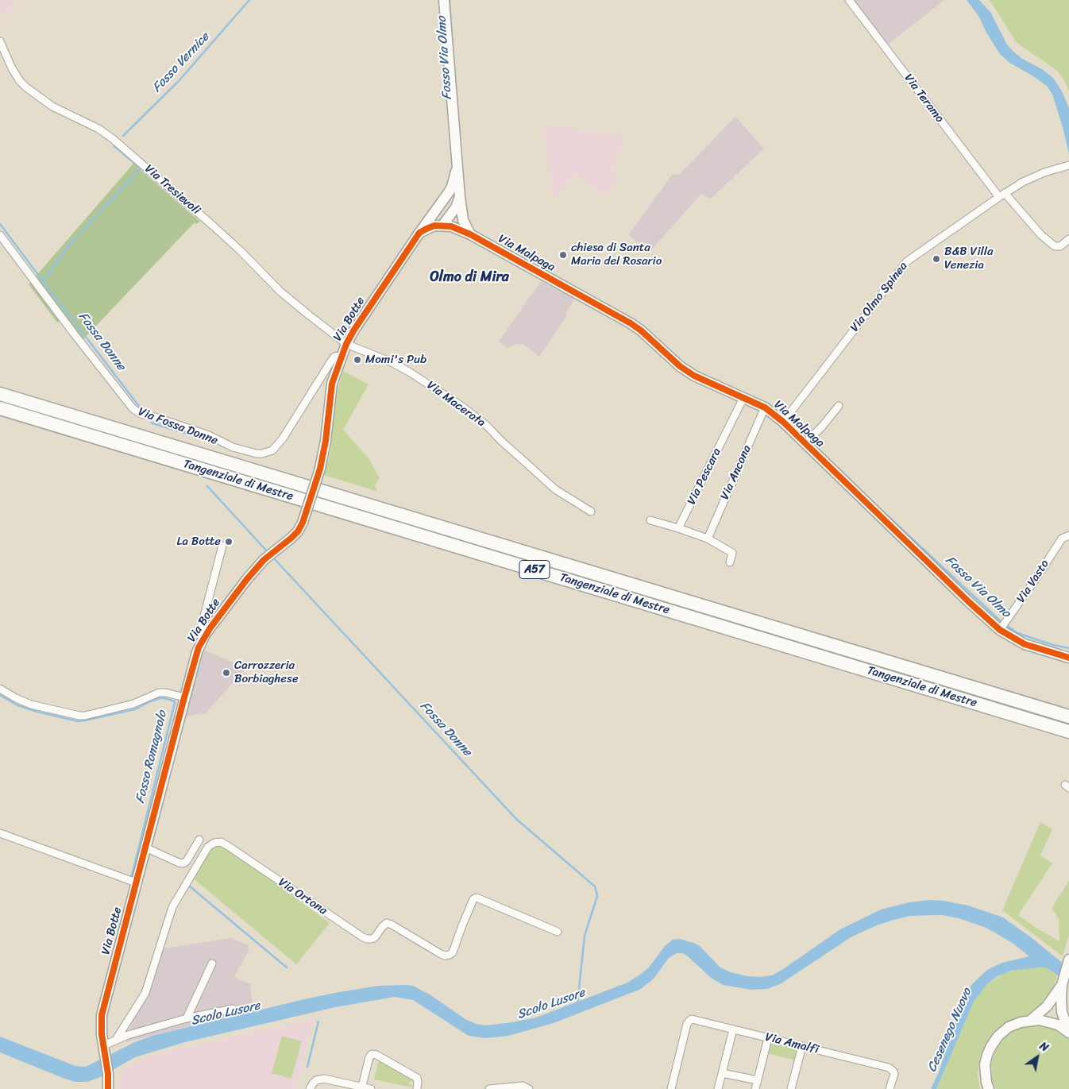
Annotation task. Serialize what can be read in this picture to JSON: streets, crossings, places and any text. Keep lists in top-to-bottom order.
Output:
{
  "streets": {
    "highway": ["Tangenziale di Mestre", "A57"],
    "street": [
      "Via Teramo",
      "Via Tresievoli",
      "Via Malpaga",
      "Via Olmo Spinea",
      "Via Botte",
      "Via Macerata",
      "Via Fossa Donne",
      "Via Ancona",
      "Via Pescara",
      "Via Vasto",
      "Via Ortona",
      "Via Amalfi"
    ]
  },
  "crossings": [
    ["Via Teramo", "Via Olmo Spinea"],
    ["Via Tresievoli", "Via Botte"],
    ["Via Tresievoli", "Via Macerata"],
    ["Via Malpaga", "Via Olmo Spinea"],
    ["Via Malpaga", "Via Ancona"],
    ["Via Malpaga", "Via Pescara"],
    ["Via Malpaga", "Via Vasto"],
    ["Via Botte", "Via Macerata"],
    ["Via Botte", "Via Fossa Donne"]
  ],
  "districts": ["Olmo di Mira"],
  "water": [
    "Fosso Via Olmo",
    "Fosso Vernice",
    "Fossa Donne",
    "Fosso Romagnolo",
    "Scolo Lusore",
    "Cesenego Nuovo"
  ],
  "places": [
    "chiesa di Santa Maria del Rosario",
    "B&B Villa Venezia",
    "Momi's Pub",
    "La Botte",
    "Carrozzeria Borbiaghese"
  ],
  "north": "top right"
}
